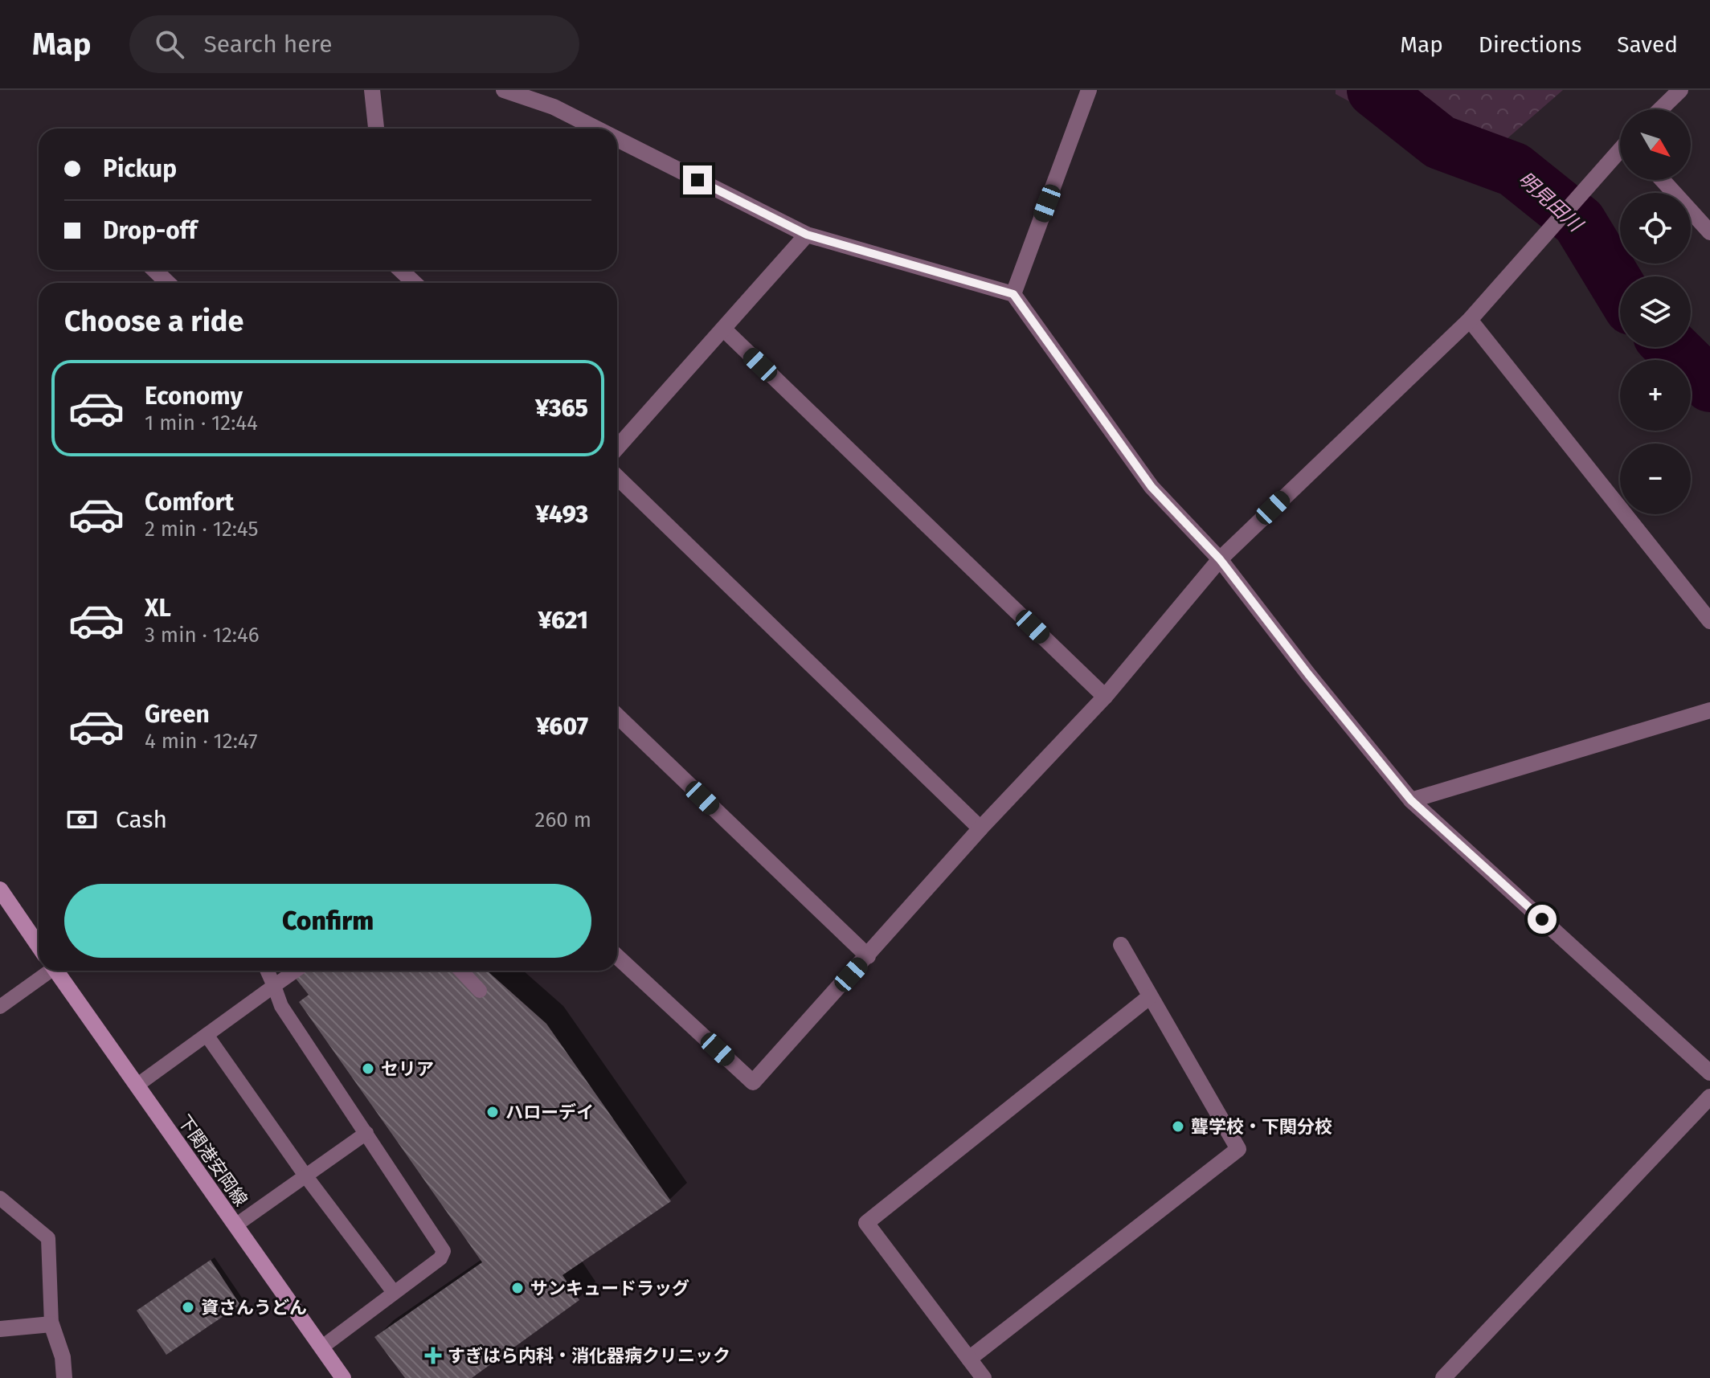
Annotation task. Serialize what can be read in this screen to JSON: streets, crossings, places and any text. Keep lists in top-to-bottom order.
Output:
{
  "streets": {
    "main road": ["下関港安岡線"]
  },
  "water": ["明見田川"],
  "places": {
    "other": [
      "セリア",
      "ハローデイ",
      "聾学校・下関分校",
      "サンキュードラッグ",
      "資さんうどん"
    ],
    "health": ["すぎはら内科・消化器病クリニック"]
  },
  "north": "bottom right",
  "page": {
    "header": "Map",
    "search": "Search here",
    "nav": ["Map", "Directions", "Saved"],
    "map_buttons": ["+", "−"],
    "banner": ["Pickup", "Drop-off"],
    "heading": "Choose a ride",
    "list": [
      {
        "name": "Economy",
        "note": "1 min · 12:44",
        "value": "¥365"
      },
      {
        "name": "Comfort",
        "note": "2 min · 12:45",
        "value": "¥493"
      },
      {
        "name": "XL",
        "note": "3 min · 12:46",
        "value": "¥621"
      },
      {
        "name": "Green",
        "note": "4 min · 12:47",
        "value": "¥607"
      }
    ],
    "pay": ["Cash", "260 m"],
    "buttons": "Confirm"
  }
}
